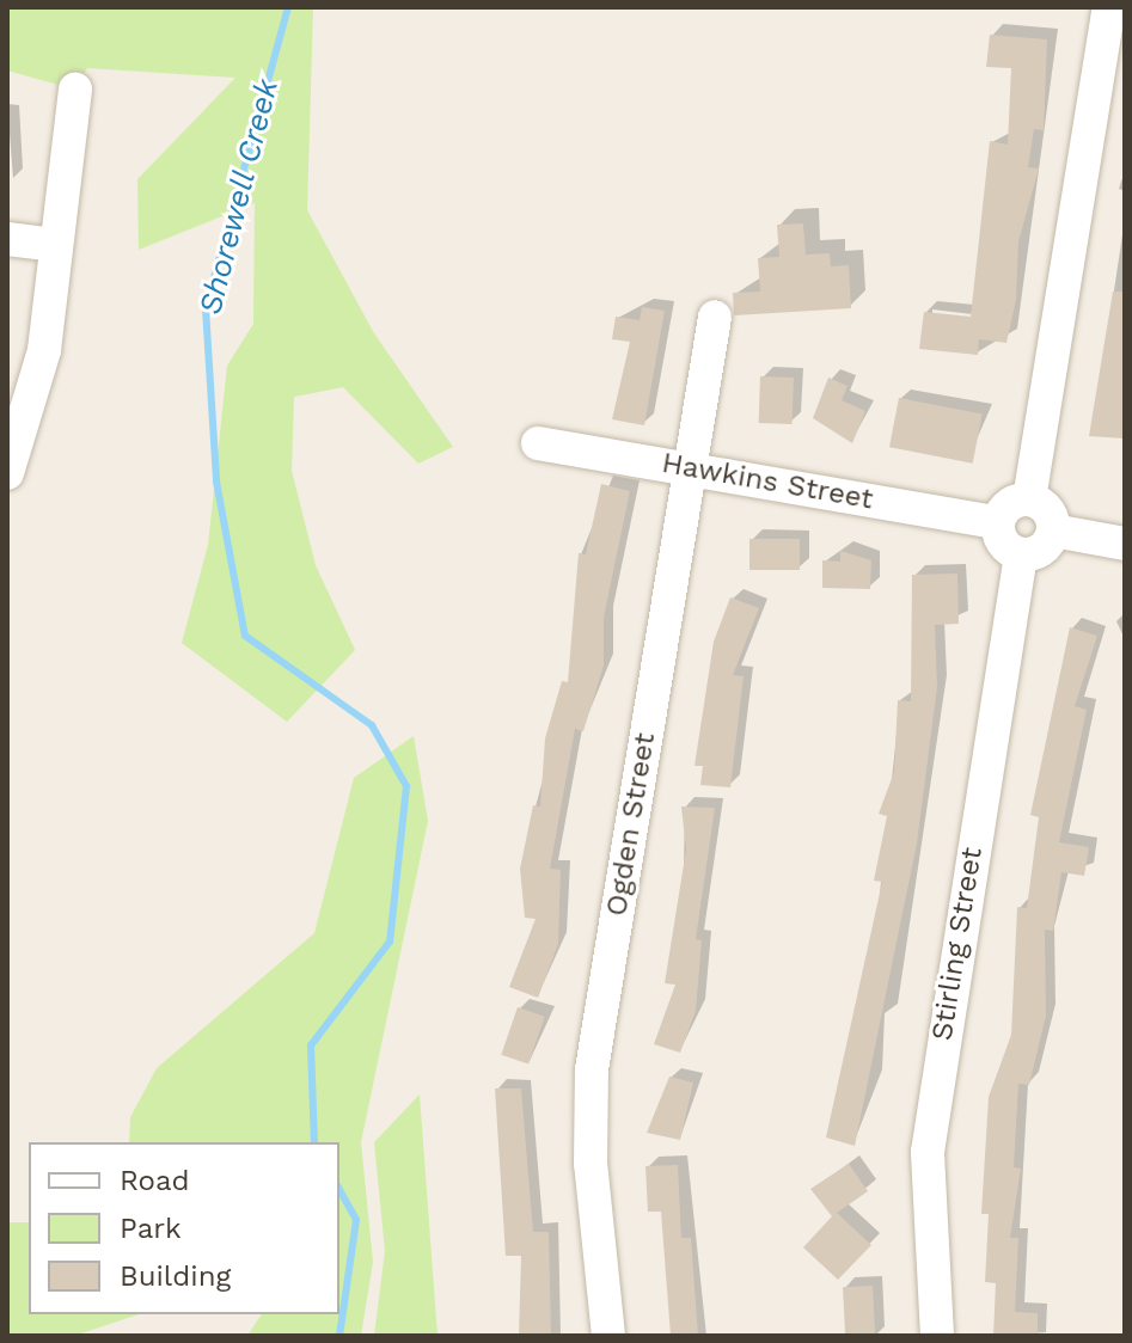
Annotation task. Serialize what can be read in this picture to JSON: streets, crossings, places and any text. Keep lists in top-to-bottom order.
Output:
{
  "streets": {
    "street": ["Hawkins Street", "Ogden Street", "Stirling Street"]
  },
  "crossings": [
    ["Hawkins Street", "Ogden Street"],
    ["Hawkins Street", "Stirling Street"]
  ],
  "water": ["Shorewell Creek"],
  "legend": ["Road", "Park", "Building"]
}
